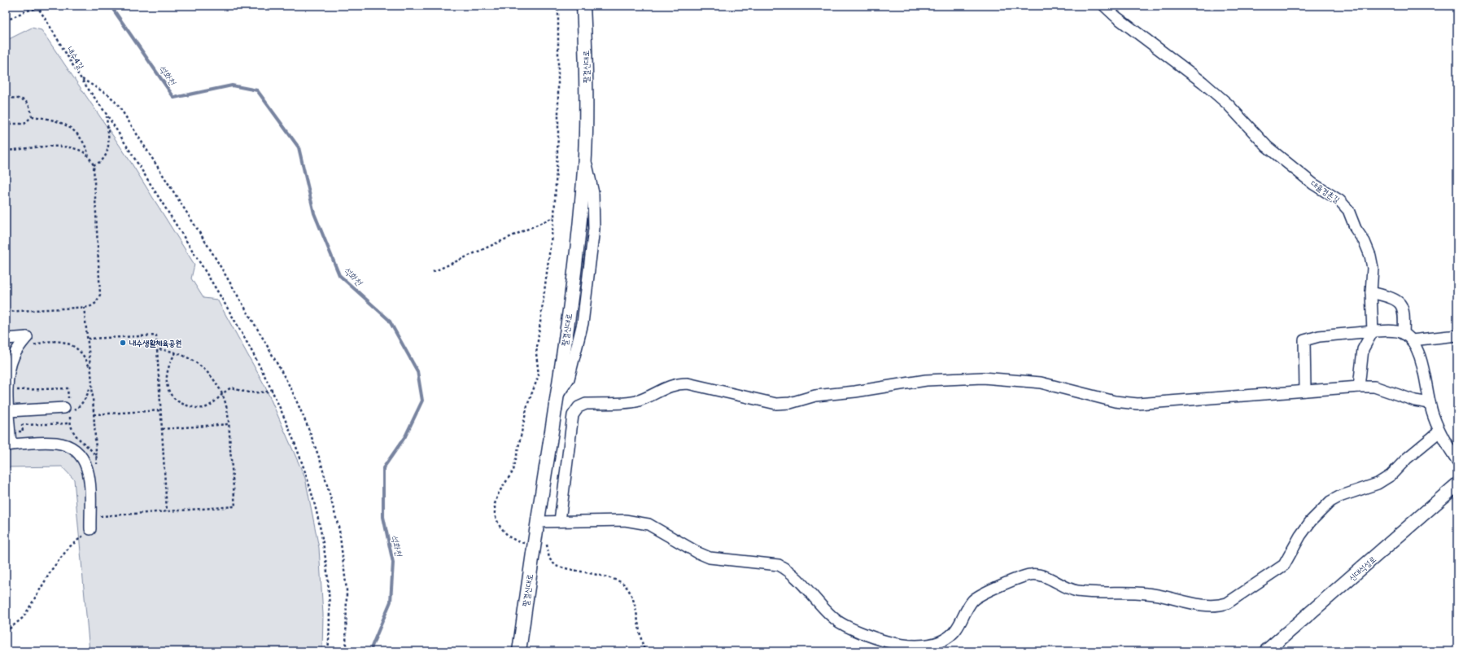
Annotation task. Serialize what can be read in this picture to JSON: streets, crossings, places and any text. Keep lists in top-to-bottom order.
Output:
{
  "streets": {
    "main road": ["팔결신대로", "신대석성로"],
    "street": ["대율경촌길"],
    "path": ["내수4길"]
  },
  "water": ["석화천"],
  "places": ["내수생활체육공원"]
}
